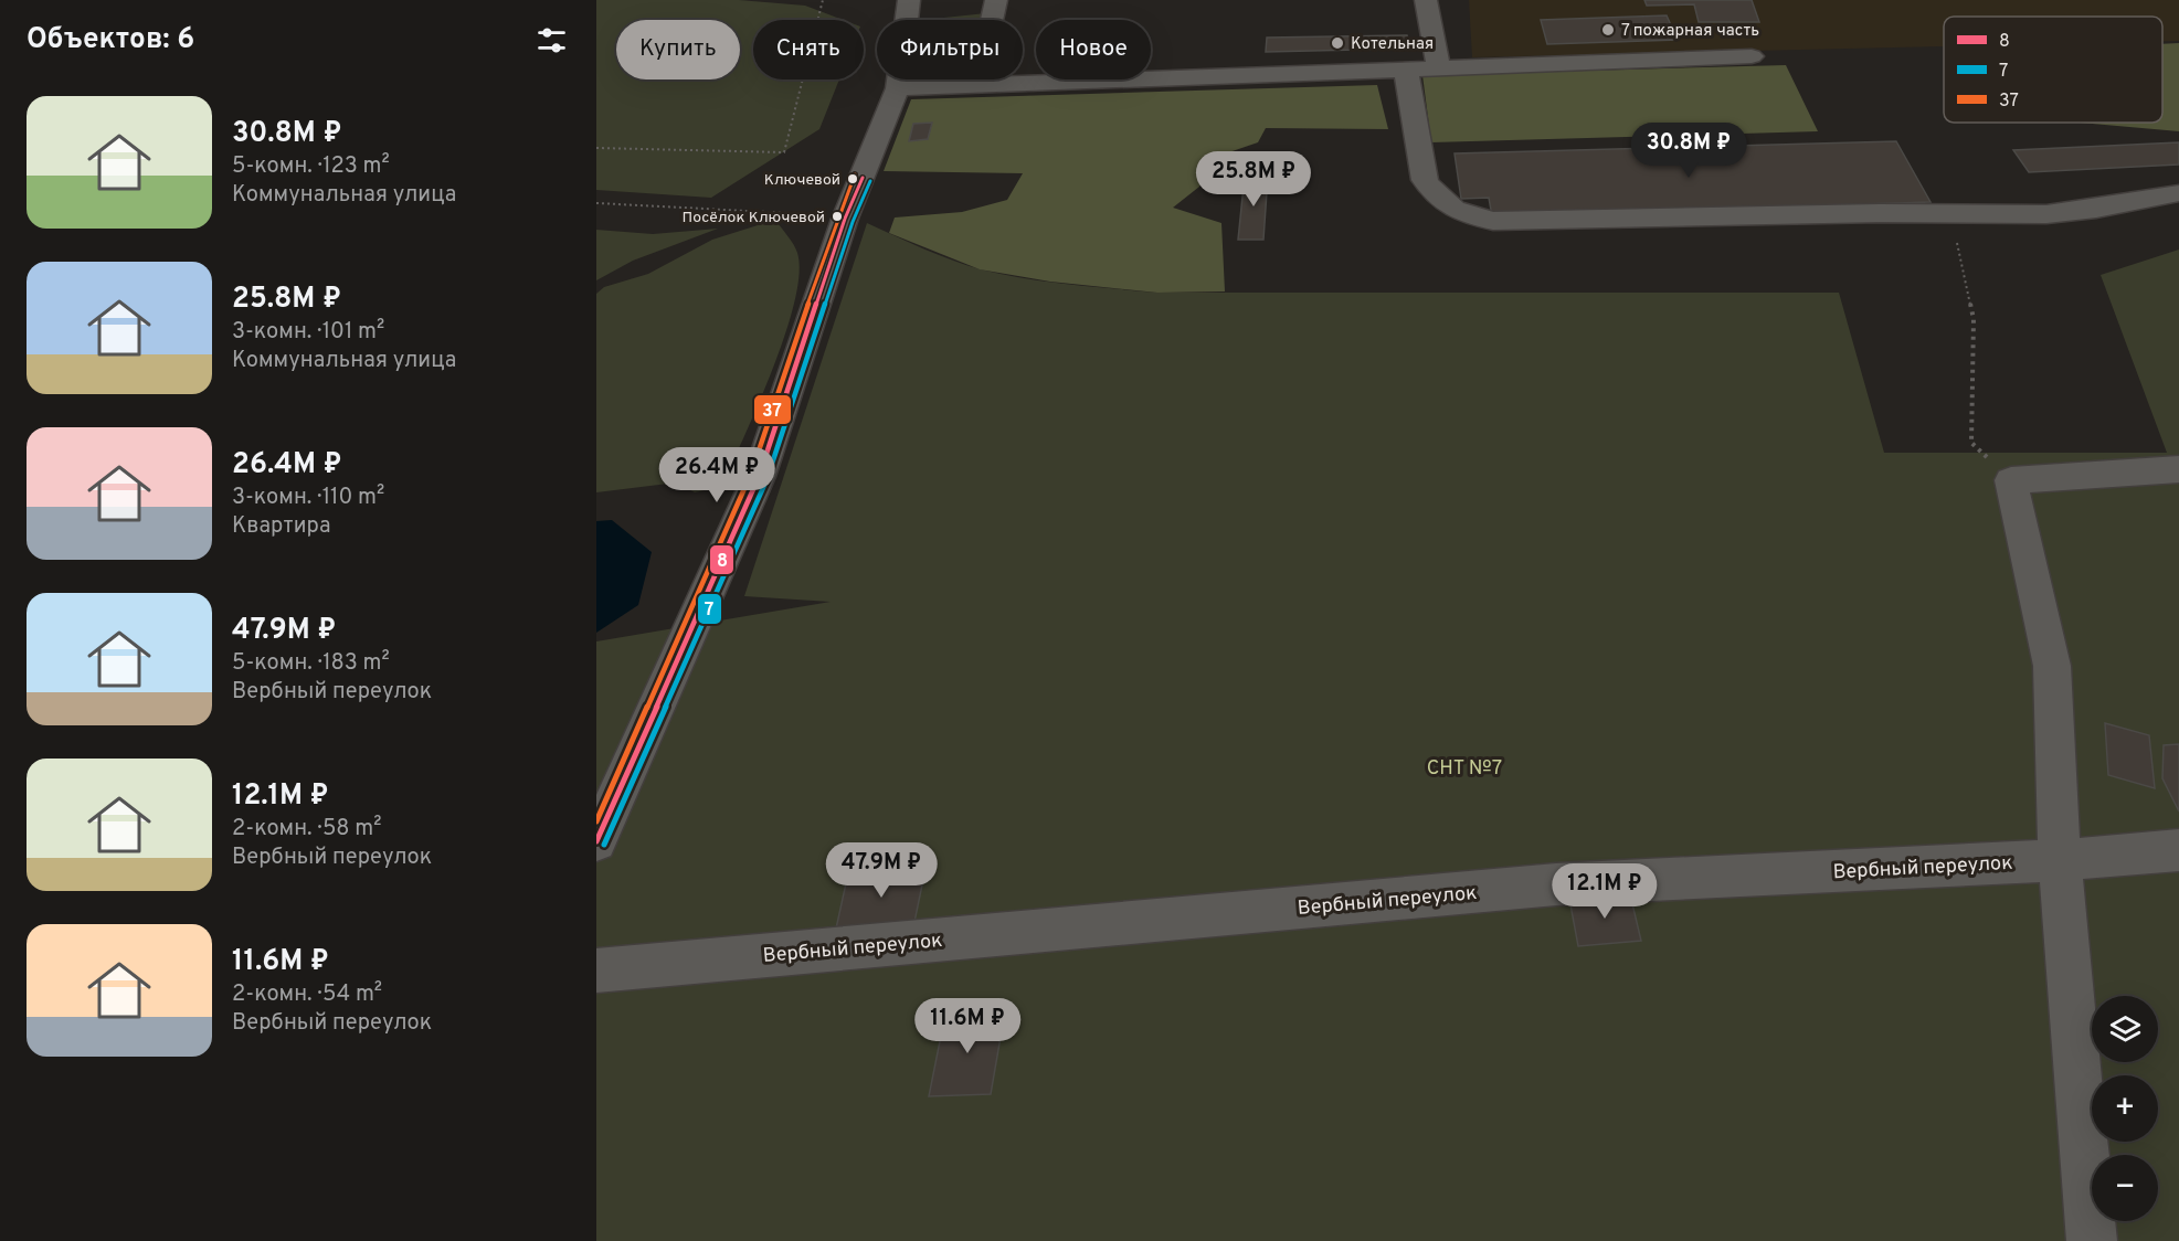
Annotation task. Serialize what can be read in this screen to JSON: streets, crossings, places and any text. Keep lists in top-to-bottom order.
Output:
{
  "streets": {
    "street": ["Вербный переулок"]
  },
  "parks": ["СНТ №7"],
  "places": [
    "7 пожарная часть",
    "Котельная",
    "Ключевой",
    "Посёлок Ключевой"
  ],
  "lines": ["transit line 37", "transit line 8", "transit line 7"],
  "legend": ["8", "7", "37"],
  "page": {
    "heading": "Объектов: 6",
    "chip": [
      "Купить",
      "Снять",
      "Фильтры",
      "Новое"
    ],
    "list": [
      {
        "name": "30.8M ₽",
        "note": "5-комн. · 123 m² · Коммунальная улица"
      },
      {
        "name": "25.8M ₽",
        "note": "3-комн. · 101 m² · Коммунальная улица"
      },
      {
        "name": "26.4M ₽",
        "note": "3-комн. · 110 m² · Квартира"
      },
      {
        "name": "47.9M ₽",
        "note": "5-комн. · 183 m² · Вербный переулок"
      },
      {
        "name": "12.1M ₽",
        "note": "2-комн. · 58 m² · Вербный переулок"
      },
      {
        "name": "11.6M ₽",
        "note": "2-комн. · 54 m² · Вербный переулок"
      }
    ],
    "price": [
      "30.8M ₽",
      "25.8M ₽",
      "26.4M ₽",
      "47.9M ₽",
      "12.1M ₽",
      "11.6M ₽"
    ],
    "map_buttons": ["+", "−"]
  }
}
